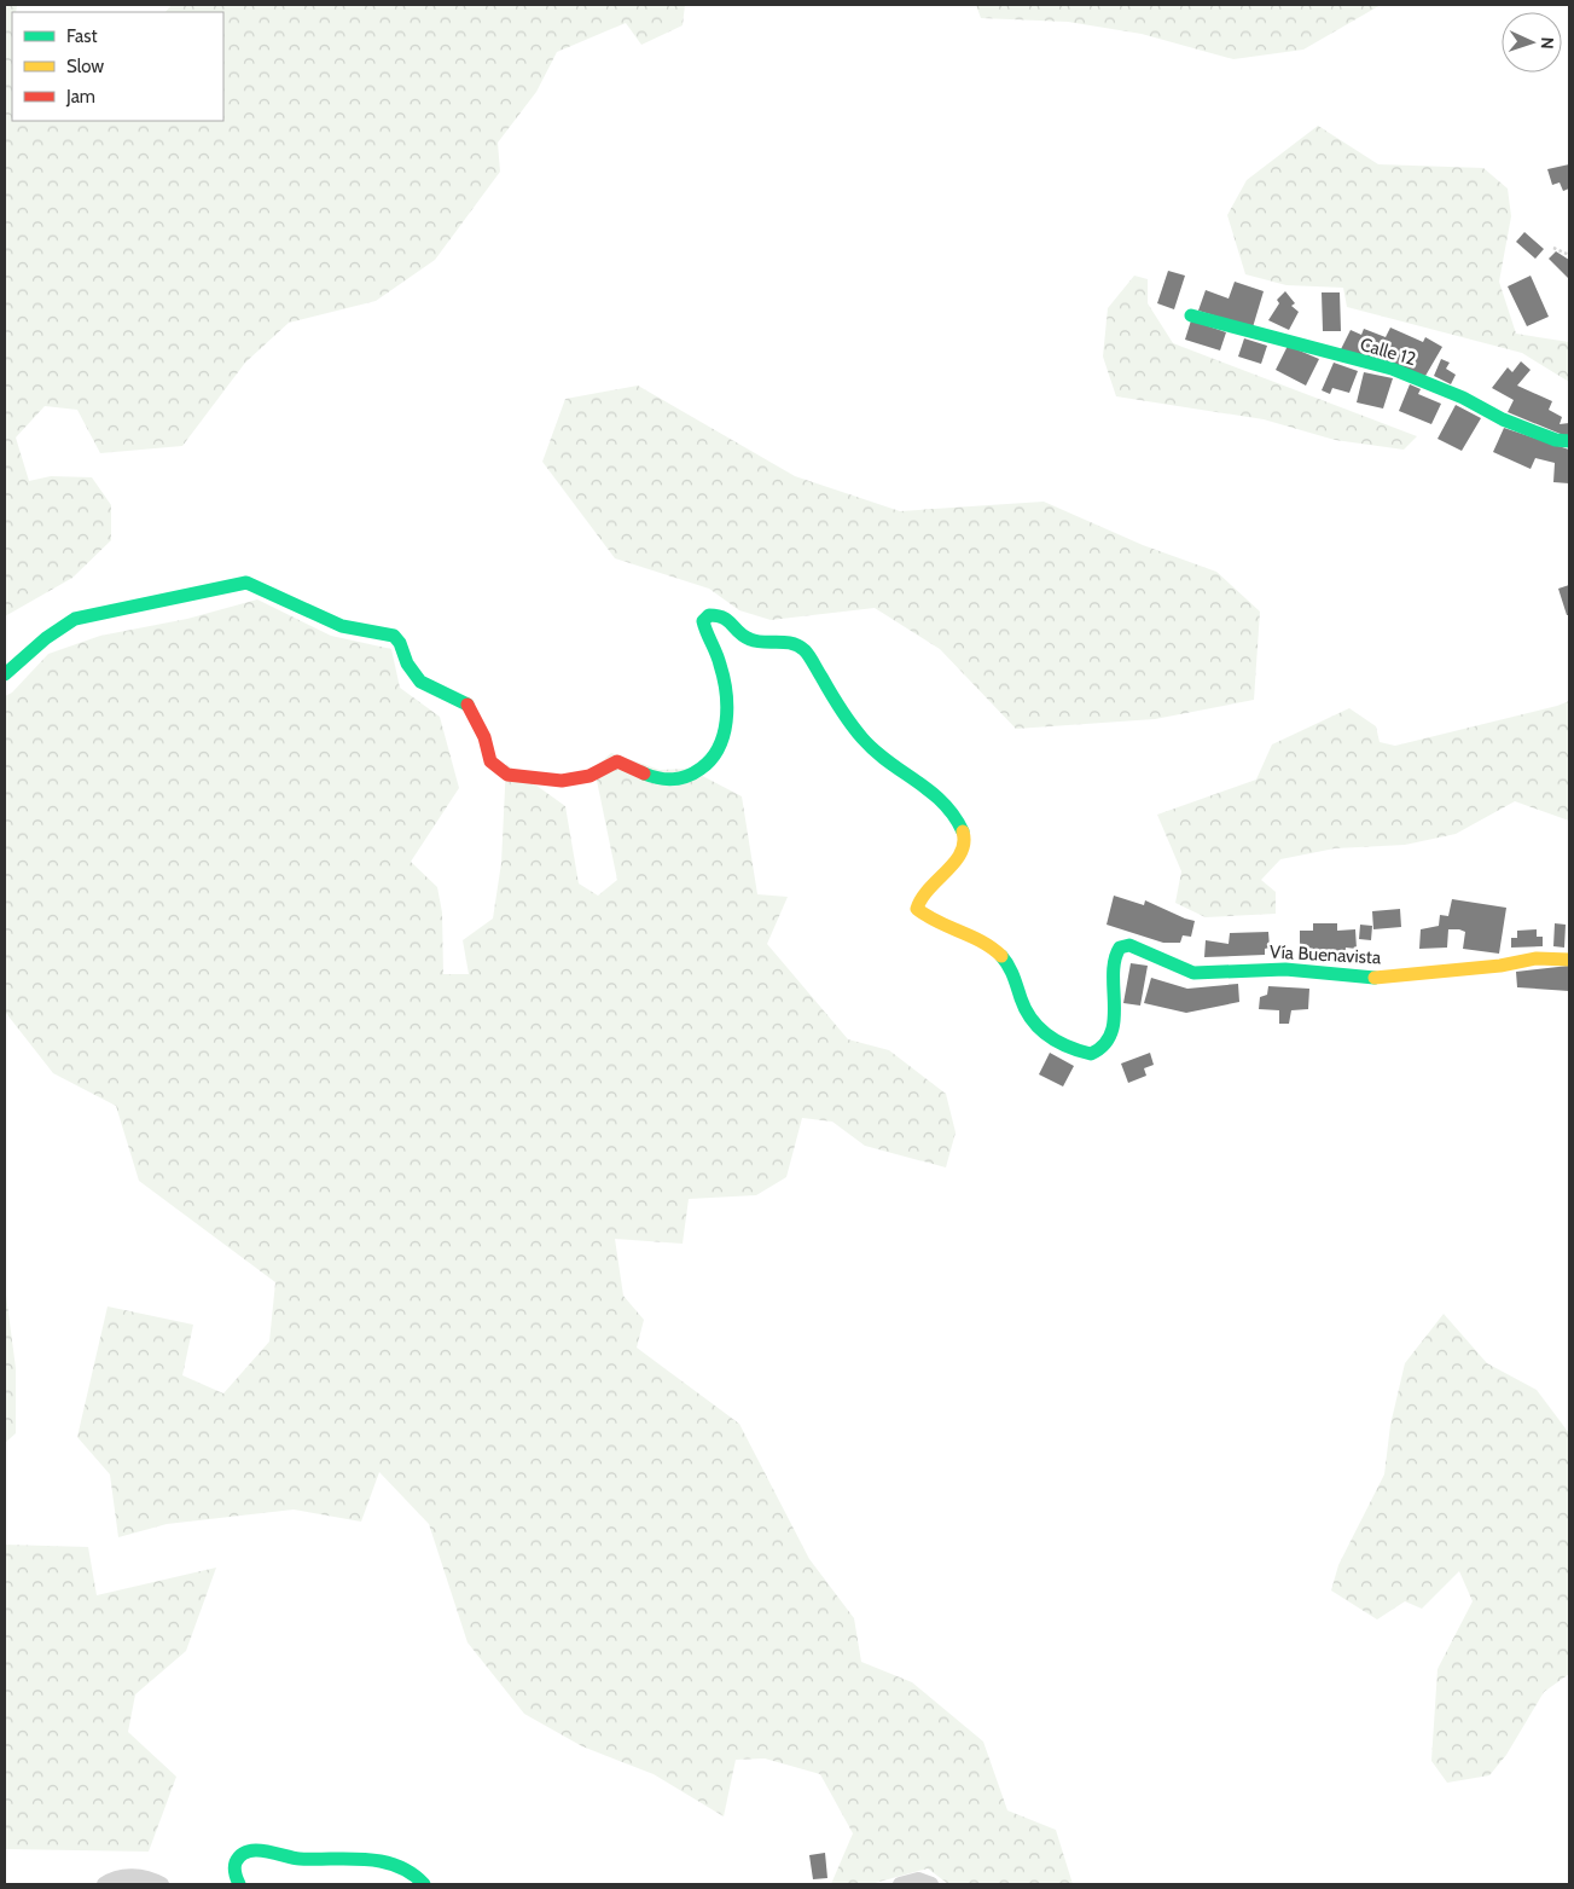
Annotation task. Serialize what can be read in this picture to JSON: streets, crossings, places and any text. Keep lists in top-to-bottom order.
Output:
{
  "streets": {
    "street": ["Calle 12", "Vía Buenavista"]
  },
  "legend": ["Fast", "Slow", "Jam"],
  "north": "right"
}
